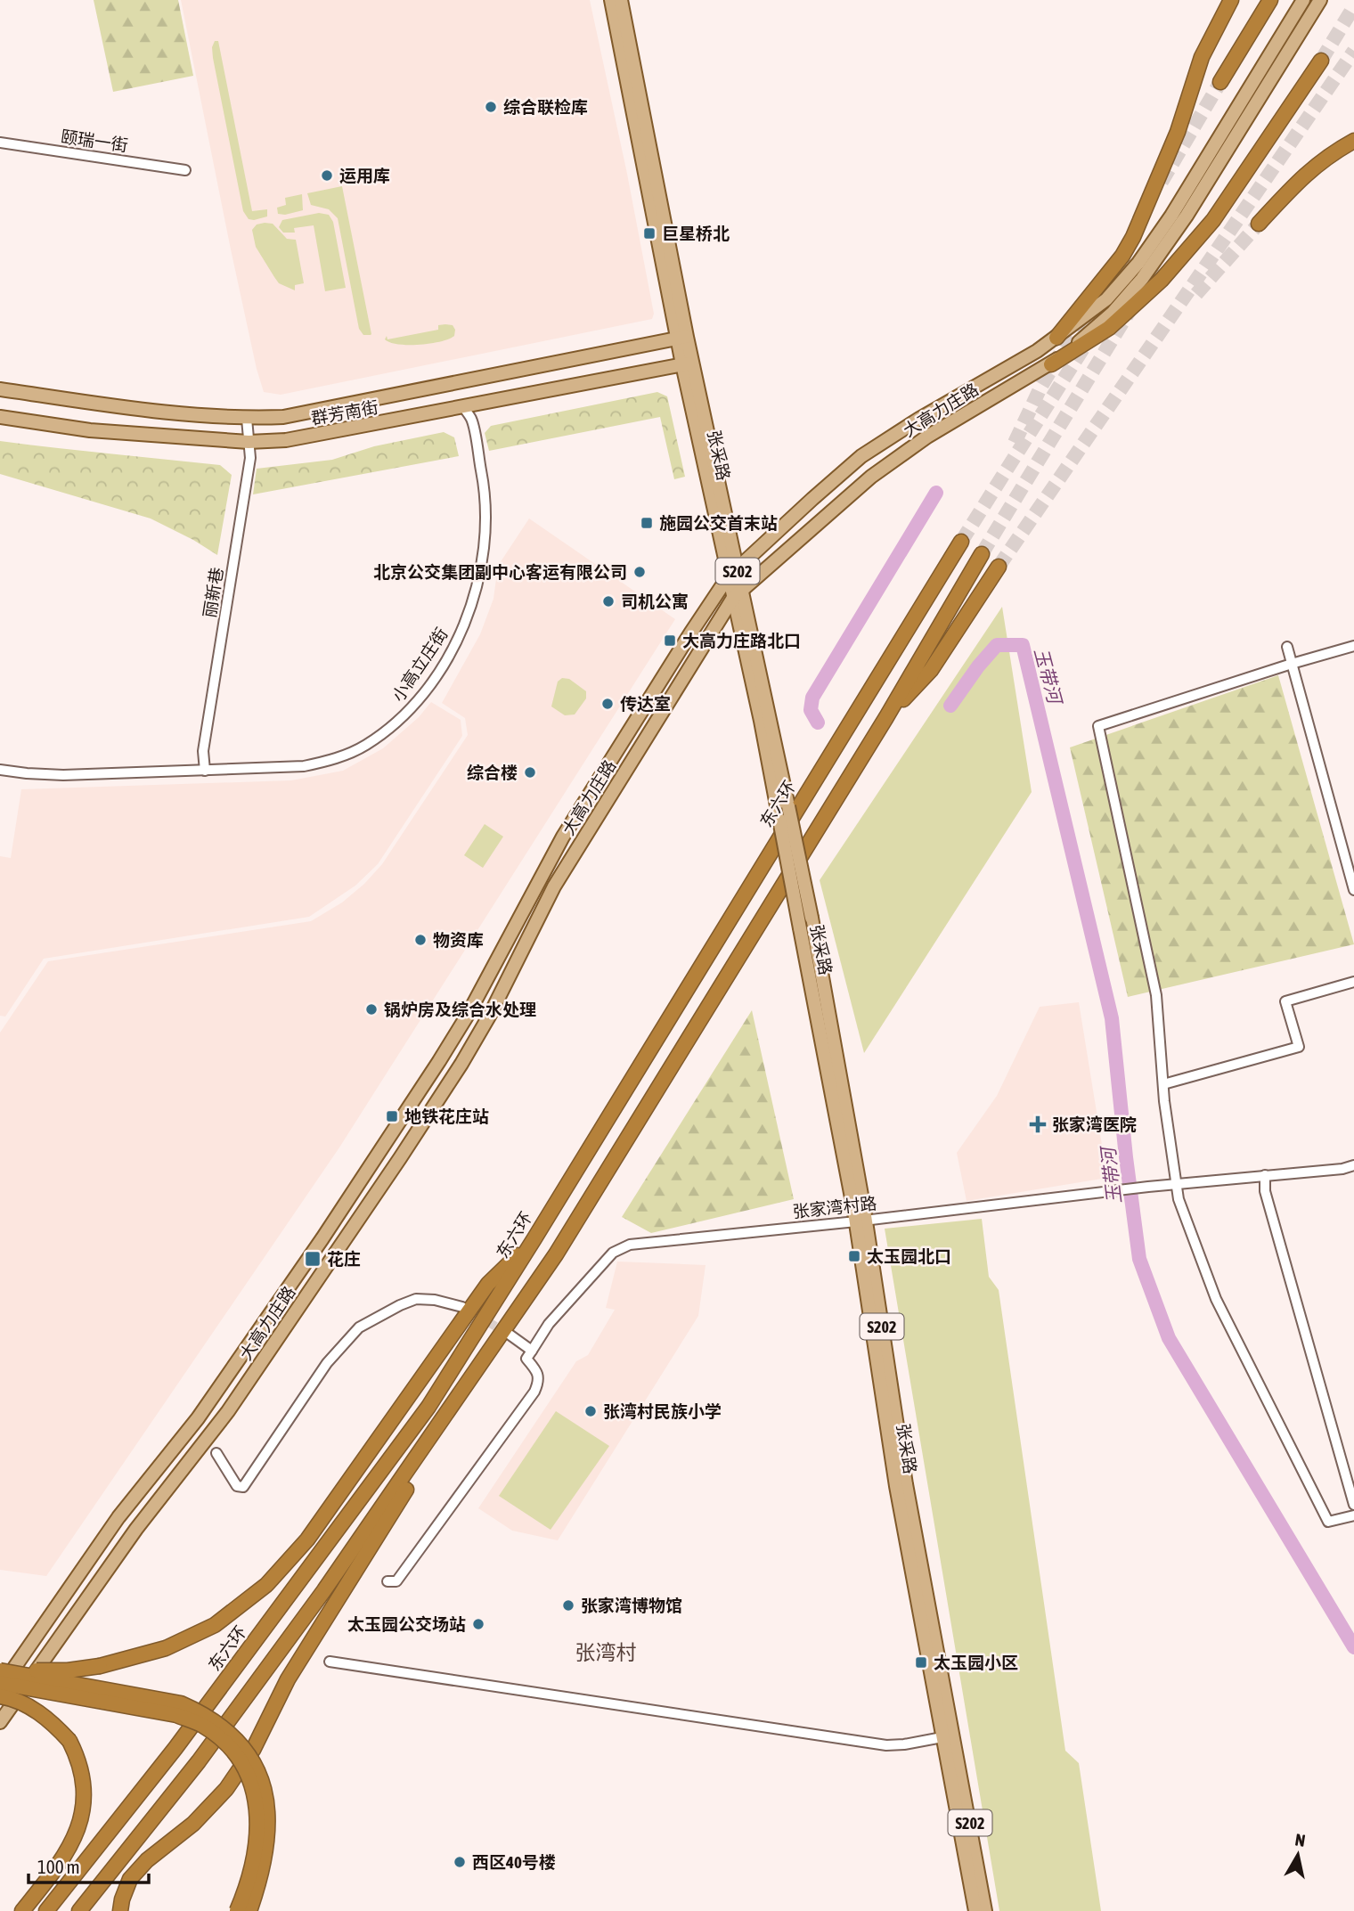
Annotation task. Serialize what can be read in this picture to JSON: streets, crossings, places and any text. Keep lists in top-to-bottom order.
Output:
{
  "streets": {
    "highway": ["东六环"],
    "main road": [
      "大高力庄路",
      "群芳南街",
      "张采路",
      "S202"
    ],
    "street": [
      "颐瑞一街",
      "丽新巷",
      "小高立庄街",
      "张家湾村路"
    ]
  },
  "crossings": [
    ["大高力庄路", "张采路"],
    ["群芳南街", "张采路"],
    ["群芳南街", "丽新巷"],
    ["群芳南街", "小高立庄街"],
    ["张采路", "张家湾村路"],
    ["丽新巷", "小高立庄街"]
  ],
  "districts": ["张湾村"],
  "water": ["玉带河"],
  "places": {
    "other": [
      "综合联检库",
      "运用库",
      "北京公交集团副中心客运有限公司",
      "司机公寓",
      "传达室",
      "综合楼",
      "物资库",
      "锅炉房及综合水处理",
      "张湾村民族小学",
      "张家湾博物馆",
      "太玉园公交场站",
      "西区40号楼"
    ],
    "transit": [
      "巨星桥北",
      "施园公交首末站",
      "大高力庄路北口",
      "地铁花庄站",
      "太玉园北口",
      "花庄",
      "太玉园小区"
    ],
    "health": ["张家湾医院"]
  },
  "scale_bar": "100 m",
  "north": "top"
}
